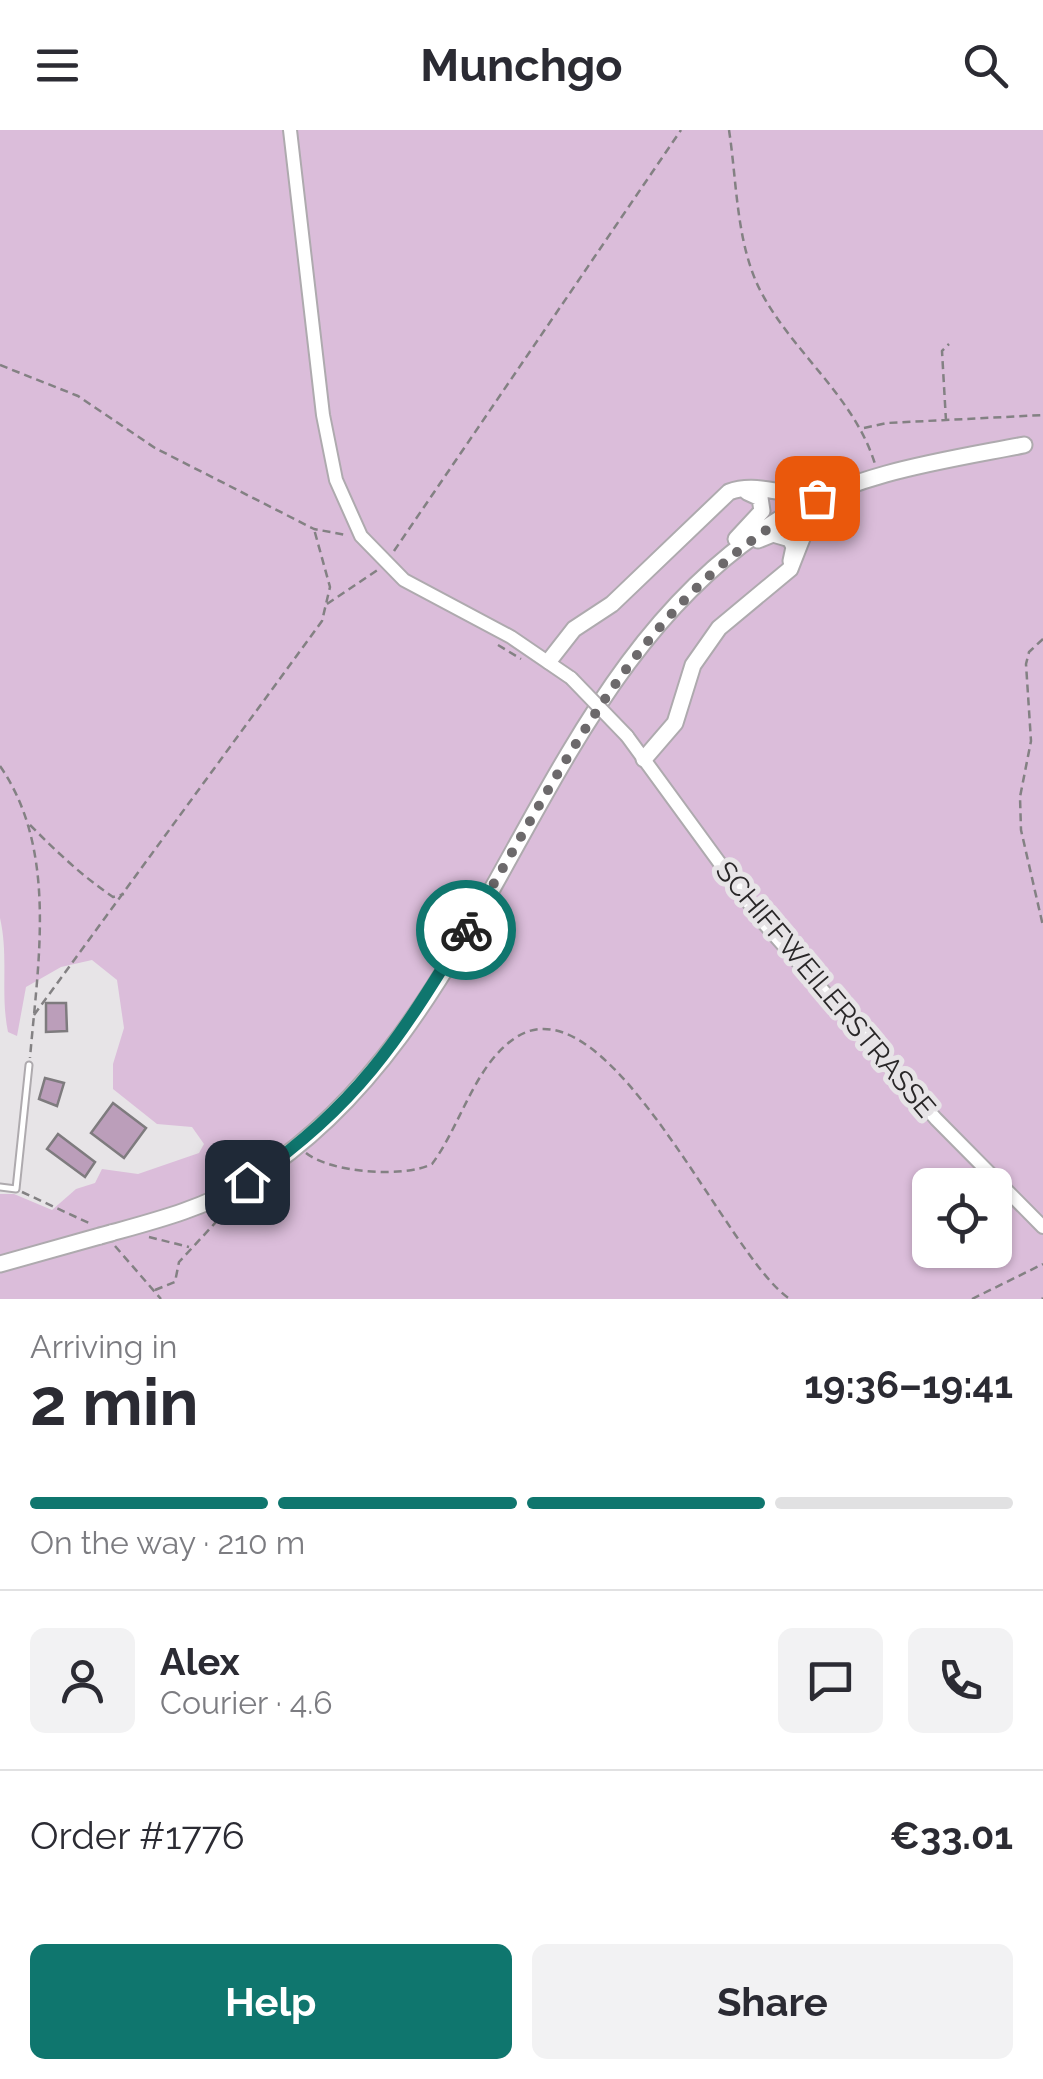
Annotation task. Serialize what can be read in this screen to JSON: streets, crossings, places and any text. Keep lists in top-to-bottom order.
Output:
{
  "streets": {
    "street": ["SCHIFFWEILERSTRASSE"]
  },
  "page": {
    "header": "Munchgo",
    "heading": ["2 min", "Arriving in", "19:36–19:41"],
    "panel": [
      "Alex",
      "Courier · 4.6",
      "Order #1776",
      "€33.01"
    ],
    "bar": "On the way · 210 m",
    "buttons": ["Help", "Share"]
  }
}
